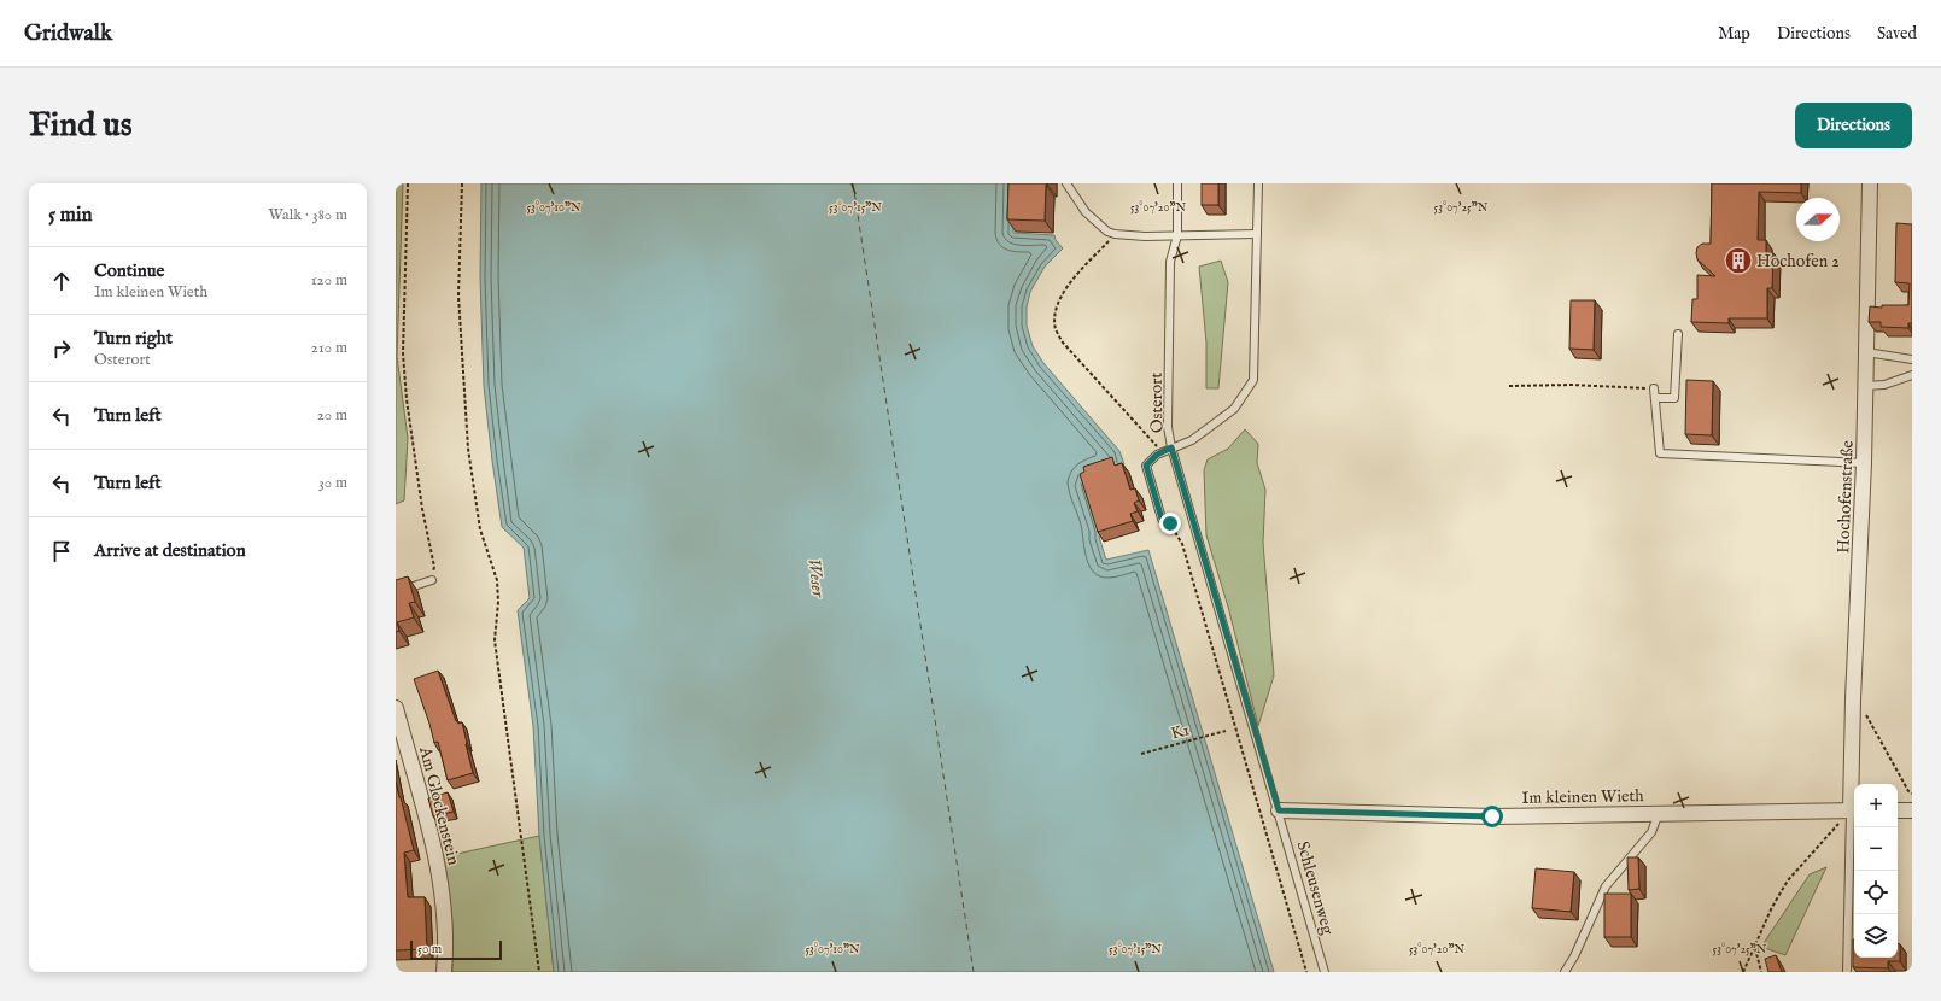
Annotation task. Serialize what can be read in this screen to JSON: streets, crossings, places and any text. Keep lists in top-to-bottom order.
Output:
{
  "streets": {
    "street": ["Hochofenstraße", "Im kleinen Wieth", "Am Glockenstein"],
    "lane": ["Osterort", "Schleusenweg"],
    "path": ["K1"]
  },
  "crossings": [
    ["Osterort", "Im kleinen Wieth"],
    ["Osterort", "Schleusenweg"],
    ["Hochofenstraße", "Im kleinen Wieth"],
    ["Im kleinen Wieth", "Schleusenweg"]
  ],
  "water": ["Weser"],
  "places": {
    "building": ["Hochofen 2"]
  },
  "scale_bar": "50 m",
  "north": "right",
  "page": {
    "header": "Gridwalk",
    "nav": ["Map", "Directions", "Saved"],
    "buttons": "Directions",
    "title": "Find us",
    "heading": ["5 min", "Walk · 380 m"],
    "list": [
      ["Continue", "Im kleinen Wieth", "120 m"],
      ["Turn right", "Osterort", "210 m"],
      ["Turn left", "20 m"],
      ["Turn left", "30 m"],
      "Arrive at destination"
    ],
    "map_buttons": ["+", "−"],
    "scale": "50 m"
  },
  "coordinates": [
    "53°07'10\"N",
    "53°07'15\"N",
    "53°07'20\"N",
    "53°07'25\"N"
  ]
}
